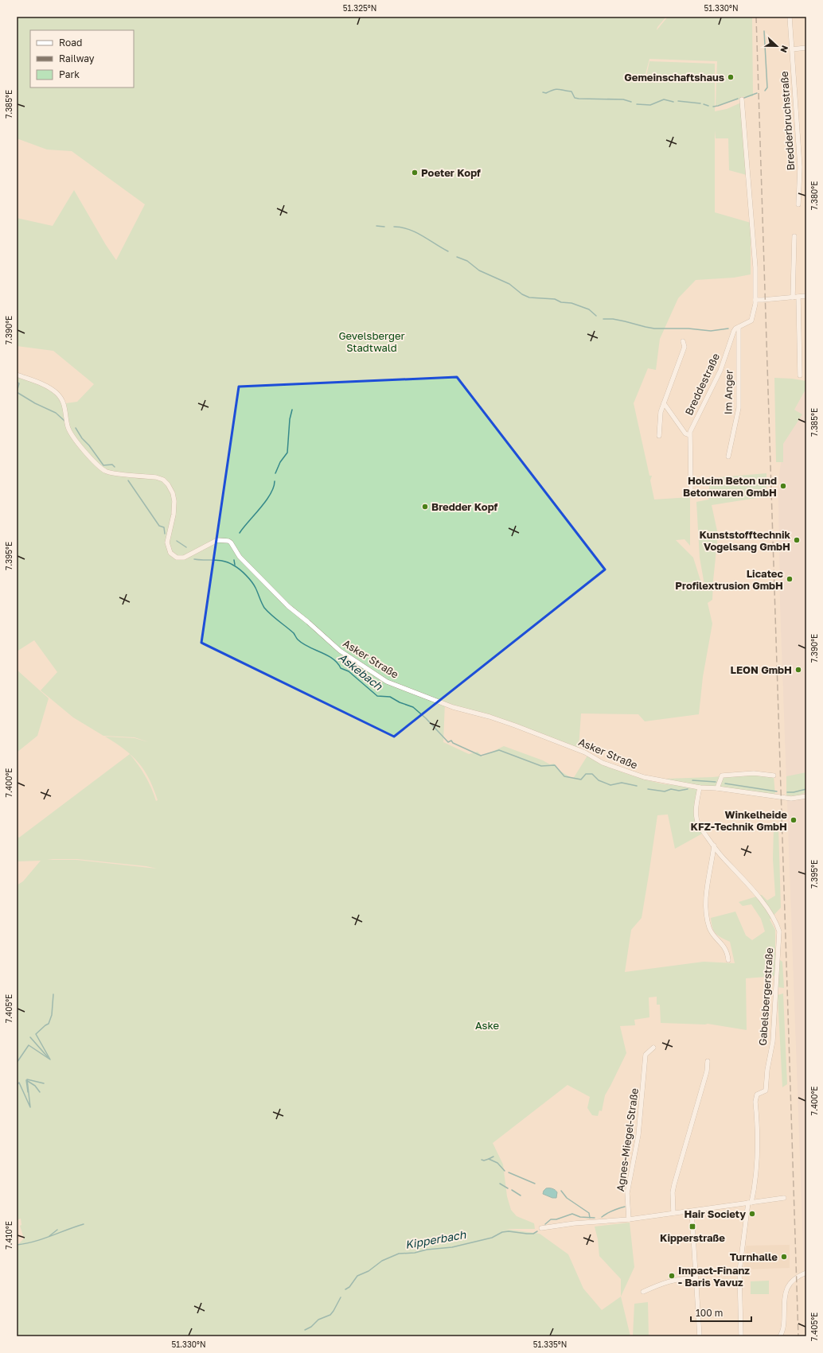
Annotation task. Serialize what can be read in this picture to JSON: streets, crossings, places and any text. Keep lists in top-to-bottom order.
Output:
{
  "streets": {
    "street": [
      "Bredderbruchstraße",
      "Breddestraße",
      "Im Anger",
      "Asker Straße",
      "Gabelsbergerstraße",
      "Agnes-Miegel-Straße"
    ]
  },
  "crossings": [
    ["Breddestraße", "Im Anger"],
    ["Asker Straße", "Gabelsbergerstraße"]
  ],
  "water": ["Askebach", "Kipperbach"],
  "parks": ["Gevelsberger Stadtwald", "Aske"],
  "places": {
    "other": [
      "Gemeinschaftshaus",
      "Poeter Kopf",
      "Holcim Beton und Betonwaren GmbH",
      "Bredder Kopf",
      "Kunststofftechnik Vogelsang GmbH",
      "Licatec Profilextrusion GmbH",
      "LEON GmbH",
      "Winkelheide KFZ-Technik GmbH",
      "Hair Society",
      "Turnhalle",
      "Impact-Finanz - Baris Yavuz"
    ],
    "transit": ["Kipperstraße"]
  },
  "legend": ["Road", "Railway", "Park"],
  "scale_bar": "100 m",
  "north": "right",
  "coordinates": [
    "51.325°N",
    "51.330°N",
    "7.385°E",
    "7.380°E",
    "7.390°E",
    "7.395°E",
    "7.400°E",
    "7.405°E",
    "7.410°E",
    "51.335°N"
  ]
}
